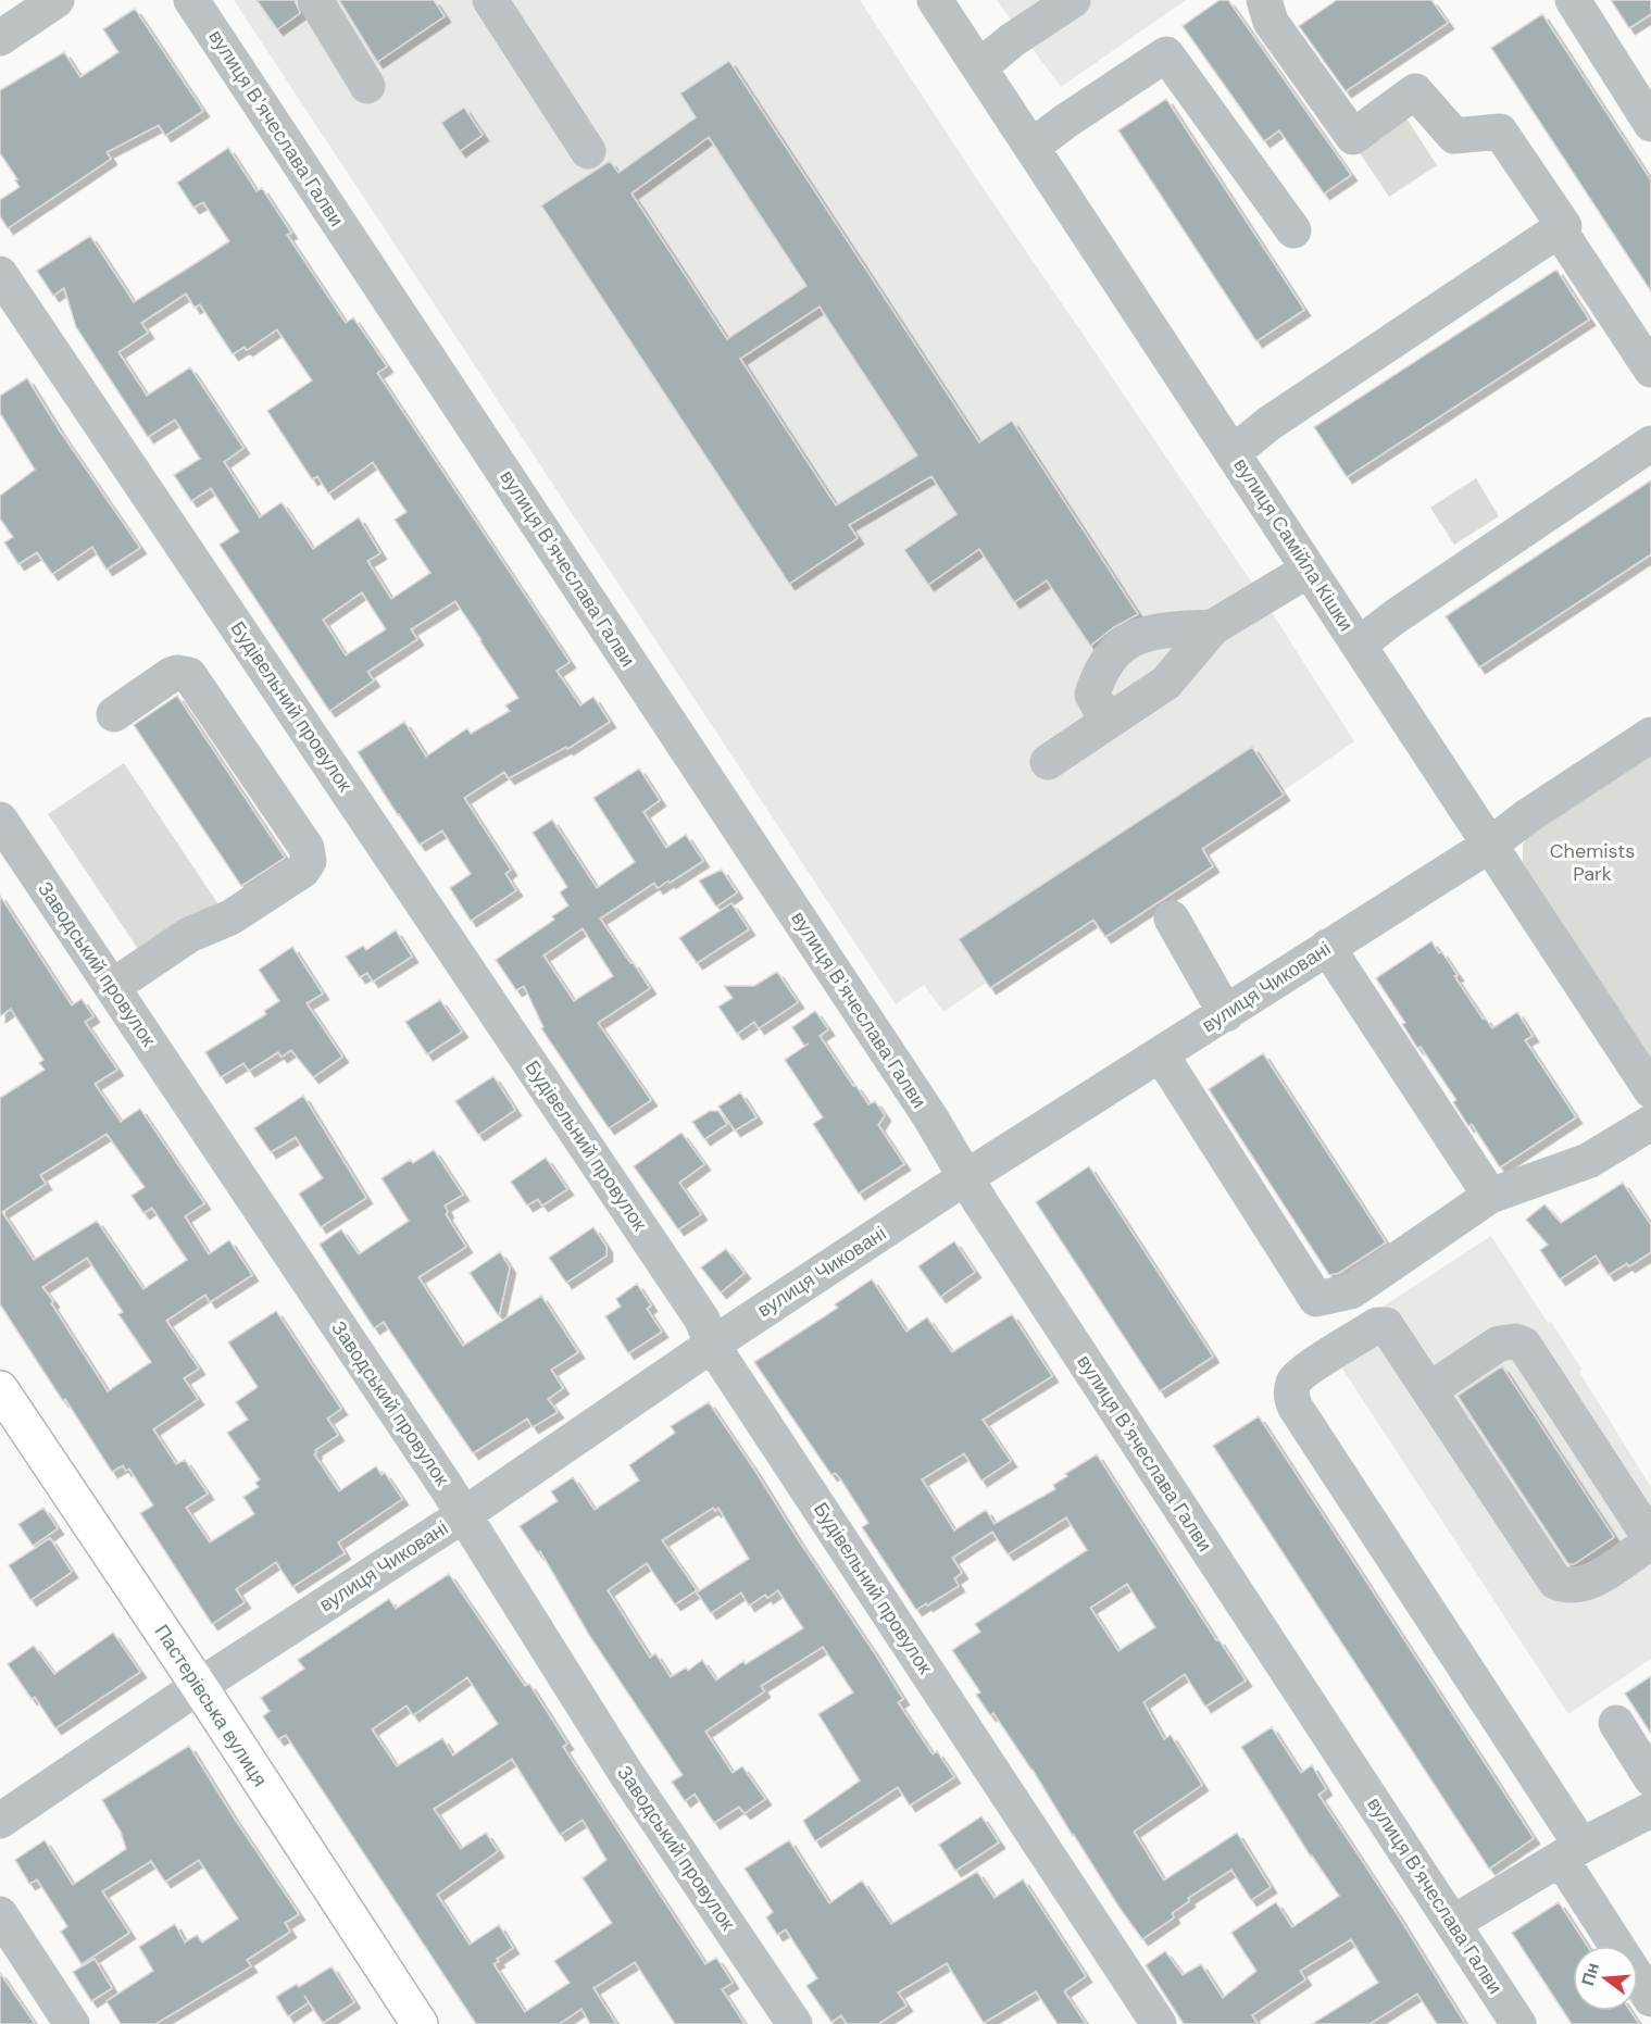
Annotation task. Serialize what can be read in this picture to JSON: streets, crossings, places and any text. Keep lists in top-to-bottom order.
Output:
{
  "streets": {
    "main road": ["Пастерівська вулиця"],
    "street": [
      "вулиця Вʼячеслава Галви",
      "вулиця Самійла Кішки",
      "Будівельний провулок",
      "Заводський провулок",
      "вулиця Чиковані"
    ]
  },
  "crossings": [
    ["вулиця Вʼячеслава Галви", "вулиця Чиковані"],
    ["вулиця Самійла Кішки", "вулиця Чиковані"],
    ["Будівельний провулок", "вулиця Чиковані"],
    ["Заводський провулок", "вулиця Чиковані"],
    ["вулиця Чиковані", "Пастерівська вулиця"]
  ],
  "parks": ["Chemists Park"],
  "north": "left"
}
